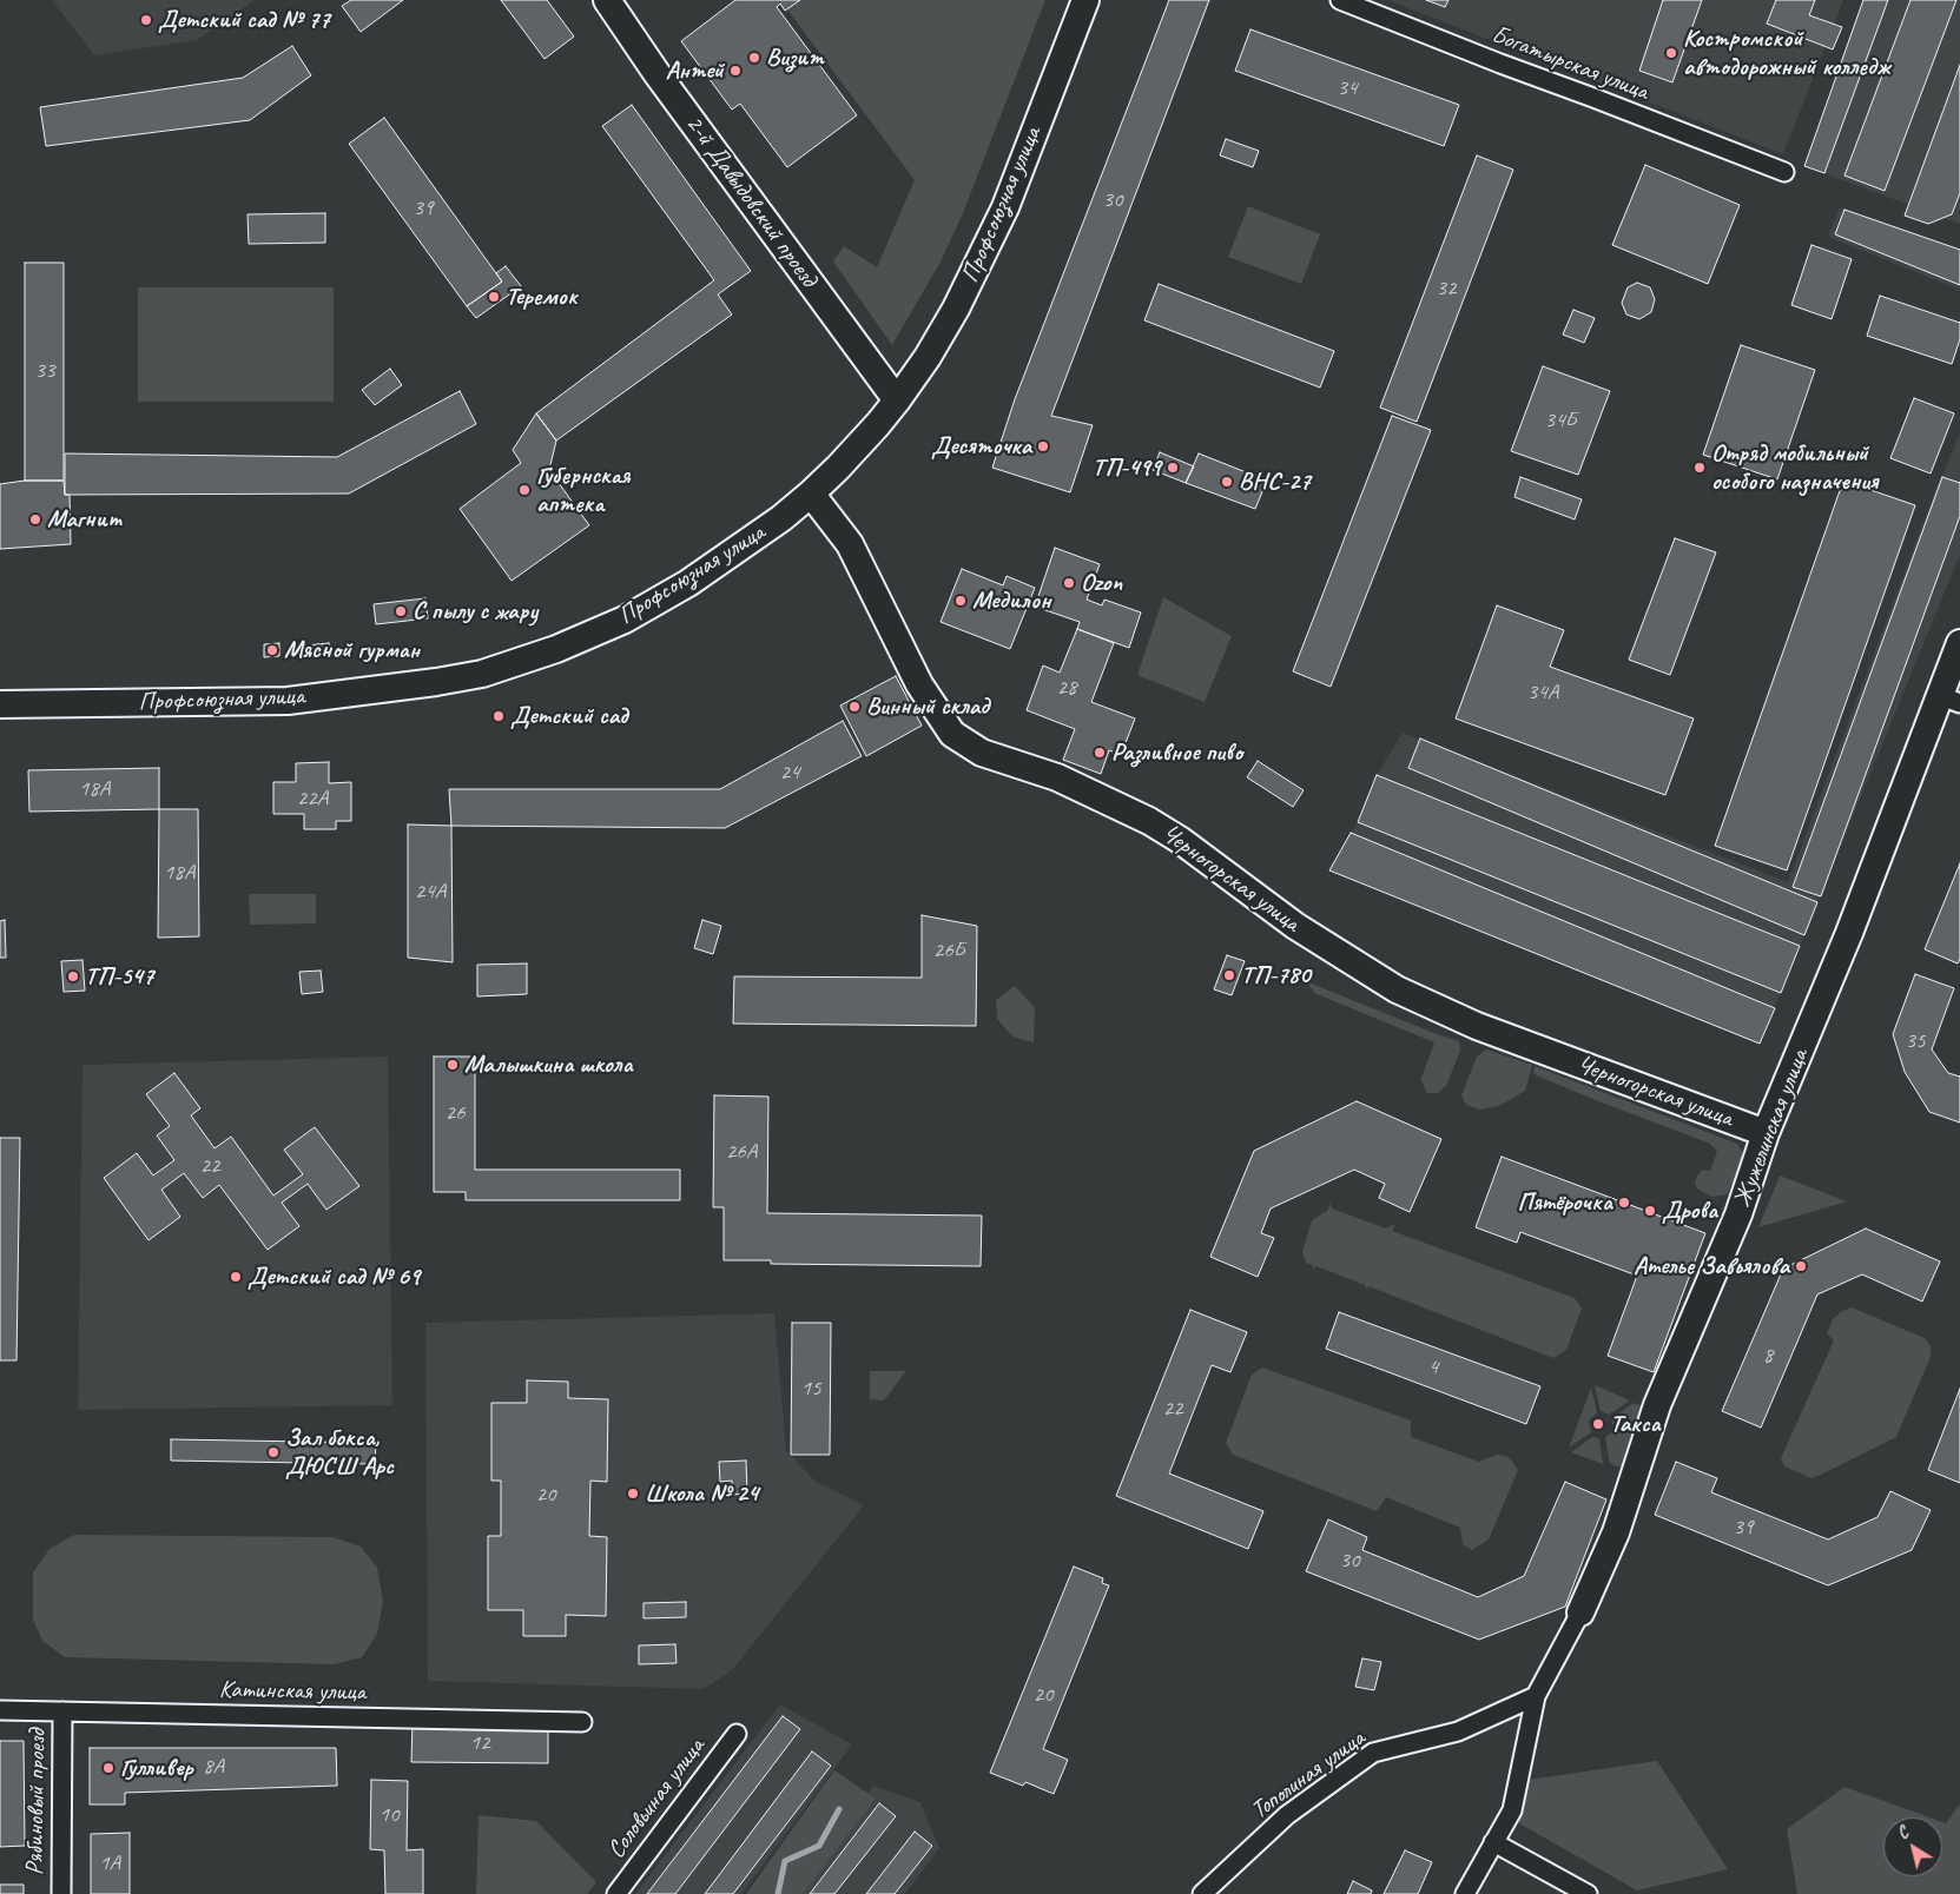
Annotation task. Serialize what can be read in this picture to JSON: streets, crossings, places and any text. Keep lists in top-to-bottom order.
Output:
{
  "streets": {
    "street": [
      "Богатырская улица",
      "2-й Давыдовский проезд",
      "Профсоюзная улица",
      "Черногорская улица",
      "Жужелинская улица",
      "Катинская улица",
      "Тополиная улица",
      "Соловьиная улица",
      "Рябиновый проезд"
    ]
  },
  "crossings": [
    ["2-й Давыдовский проезд", "Профсоюзная улица"],
    ["Профсоюзная улица", "Черногорская улица"],
    ["Черногорская улица", "Жужелинская улица"],
    ["Катинская улица", "Рябиновый проезд"]
  ],
  "places": [
    "Детский сад № 77",
    "Костромской автодорожный колледж",
    "Визит",
    "Антей",
    "Теремок",
    "Десяточка",
    "ТП-499",
    "Отряд мобильный особого назначения",
    "ВНС-27",
    "Губернская аптека",
    "Магнит",
    "Ozon",
    "Медилон",
    "С пылу с жару",
    "Мясной гурман",
    "Винный склад",
    "Детский сад",
    "Разливное пиво",
    "ТП-780",
    "ТП-547",
    "Малышкина школа",
    "Пятёрочка",
    "Дрова",
    "Ателье Завьялова",
    "Детский сад № 69",
    "Такса",
    "Зал бокса, ДЮСШ Арс",
    "Школа № 24",
    "Гулливер"
  ],
  "house_numbers": [
    "34",
    "30",
    "39",
    "32",
    "33",
    "34Б",
    "28",
    "34А",
    "24",
    "18А",
    "22А",
    "18А",
    "24А",
    "26Б",
    "35",
    "26",
    "26А",
    "22",
    "8",
    "4",
    "15",
    "22",
    "20",
    "39",
    "30",
    "20",
    "12",
    "8А",
    "10",
    "1А"
  ],
  "north": "top left"
}
